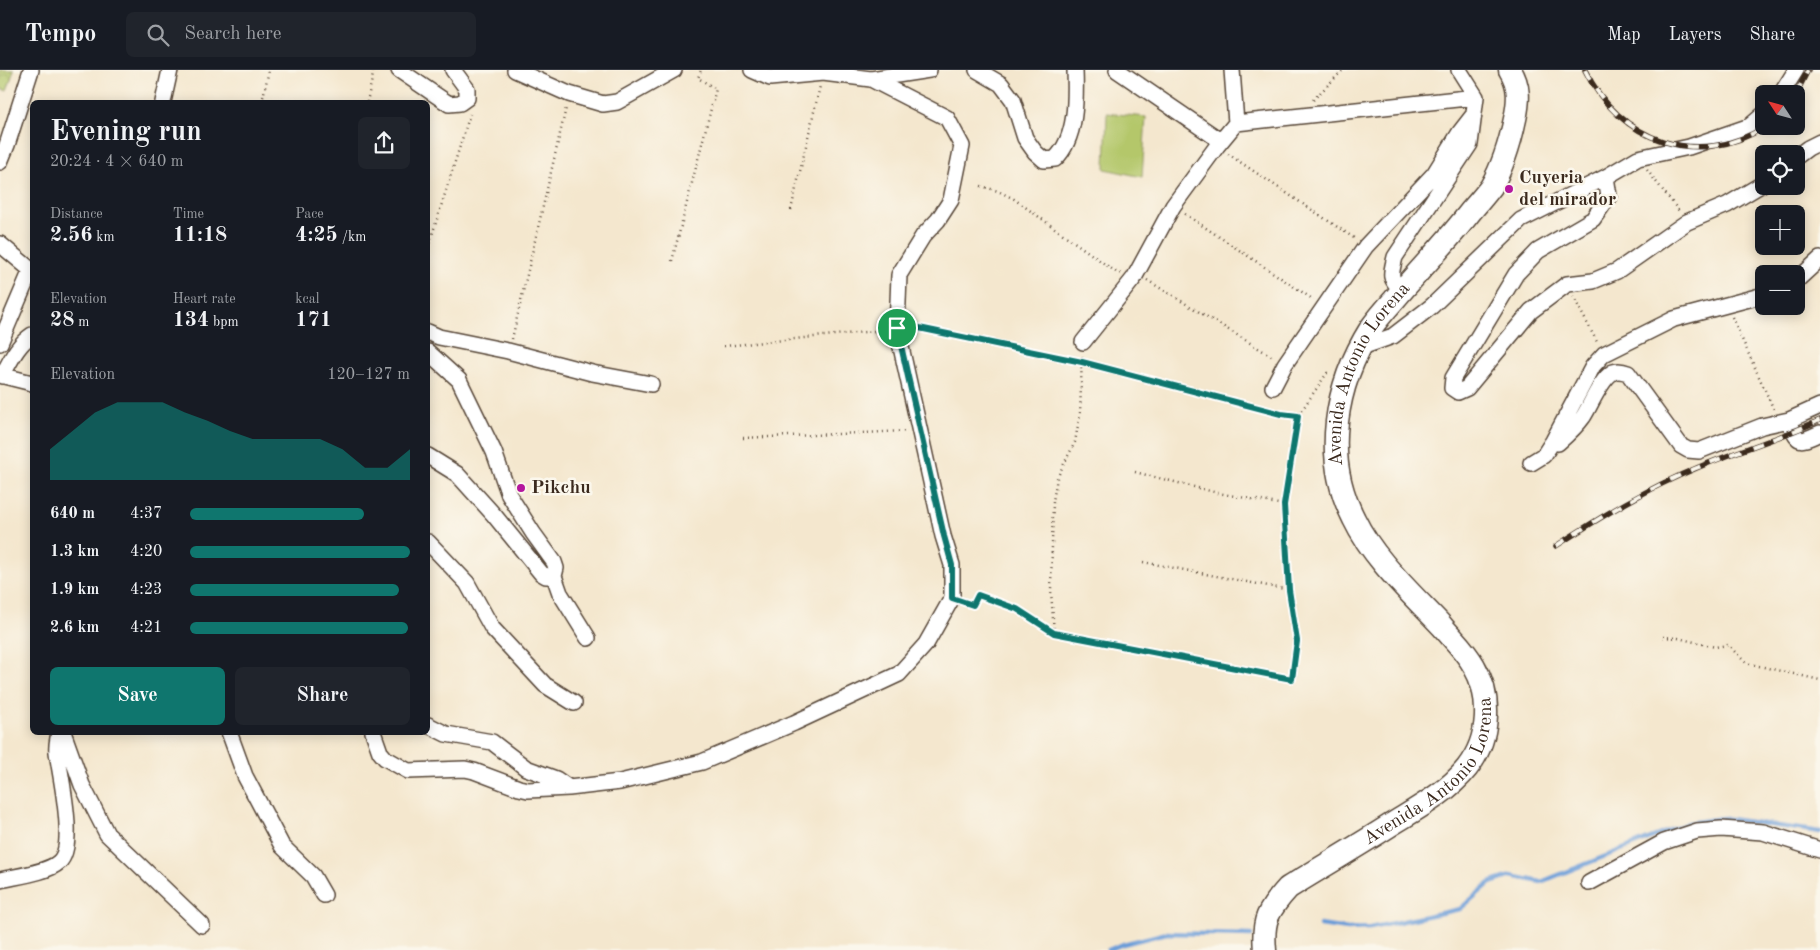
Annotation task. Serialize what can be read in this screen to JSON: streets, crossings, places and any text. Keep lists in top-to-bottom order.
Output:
{
  "streets": {
    "highway": ["Avenida Antonio Lorena"]
  },
  "places": ["Cuyeria del mirador", "Pikchu"],
  "north": "top left",
  "page": {
    "header": "Tempo",
    "search": "Search here",
    "nav": ["Map", "Layers", "Share"],
    "map_buttons": ["+", "−"],
    "heading": ["Evening run", "20:24 · 4 × 640 m"],
    "stats": [
      ["Distance", "2.56 km"],
      ["Time", "11:18"],
      ["Pace", "4:25 /km"],
      ["Elevation", "28 m"],
      ["Heart rate", "134 bpm"],
      ["kcal", "171"]
    ],
    "chart": ["Elevation", "120–127 m"],
    "list": [
      {
        "name": "640 m",
        "note": "4:37"
      },
      {
        "name": "1.3 km",
        "note": "4:20"
      },
      {
        "name": "1.9 km",
        "note": "4:23"
      },
      {
        "name": "2.6 km",
        "note": "4:21"
      }
    ],
    "buttons": ["Save", "Share"]
  }
}
